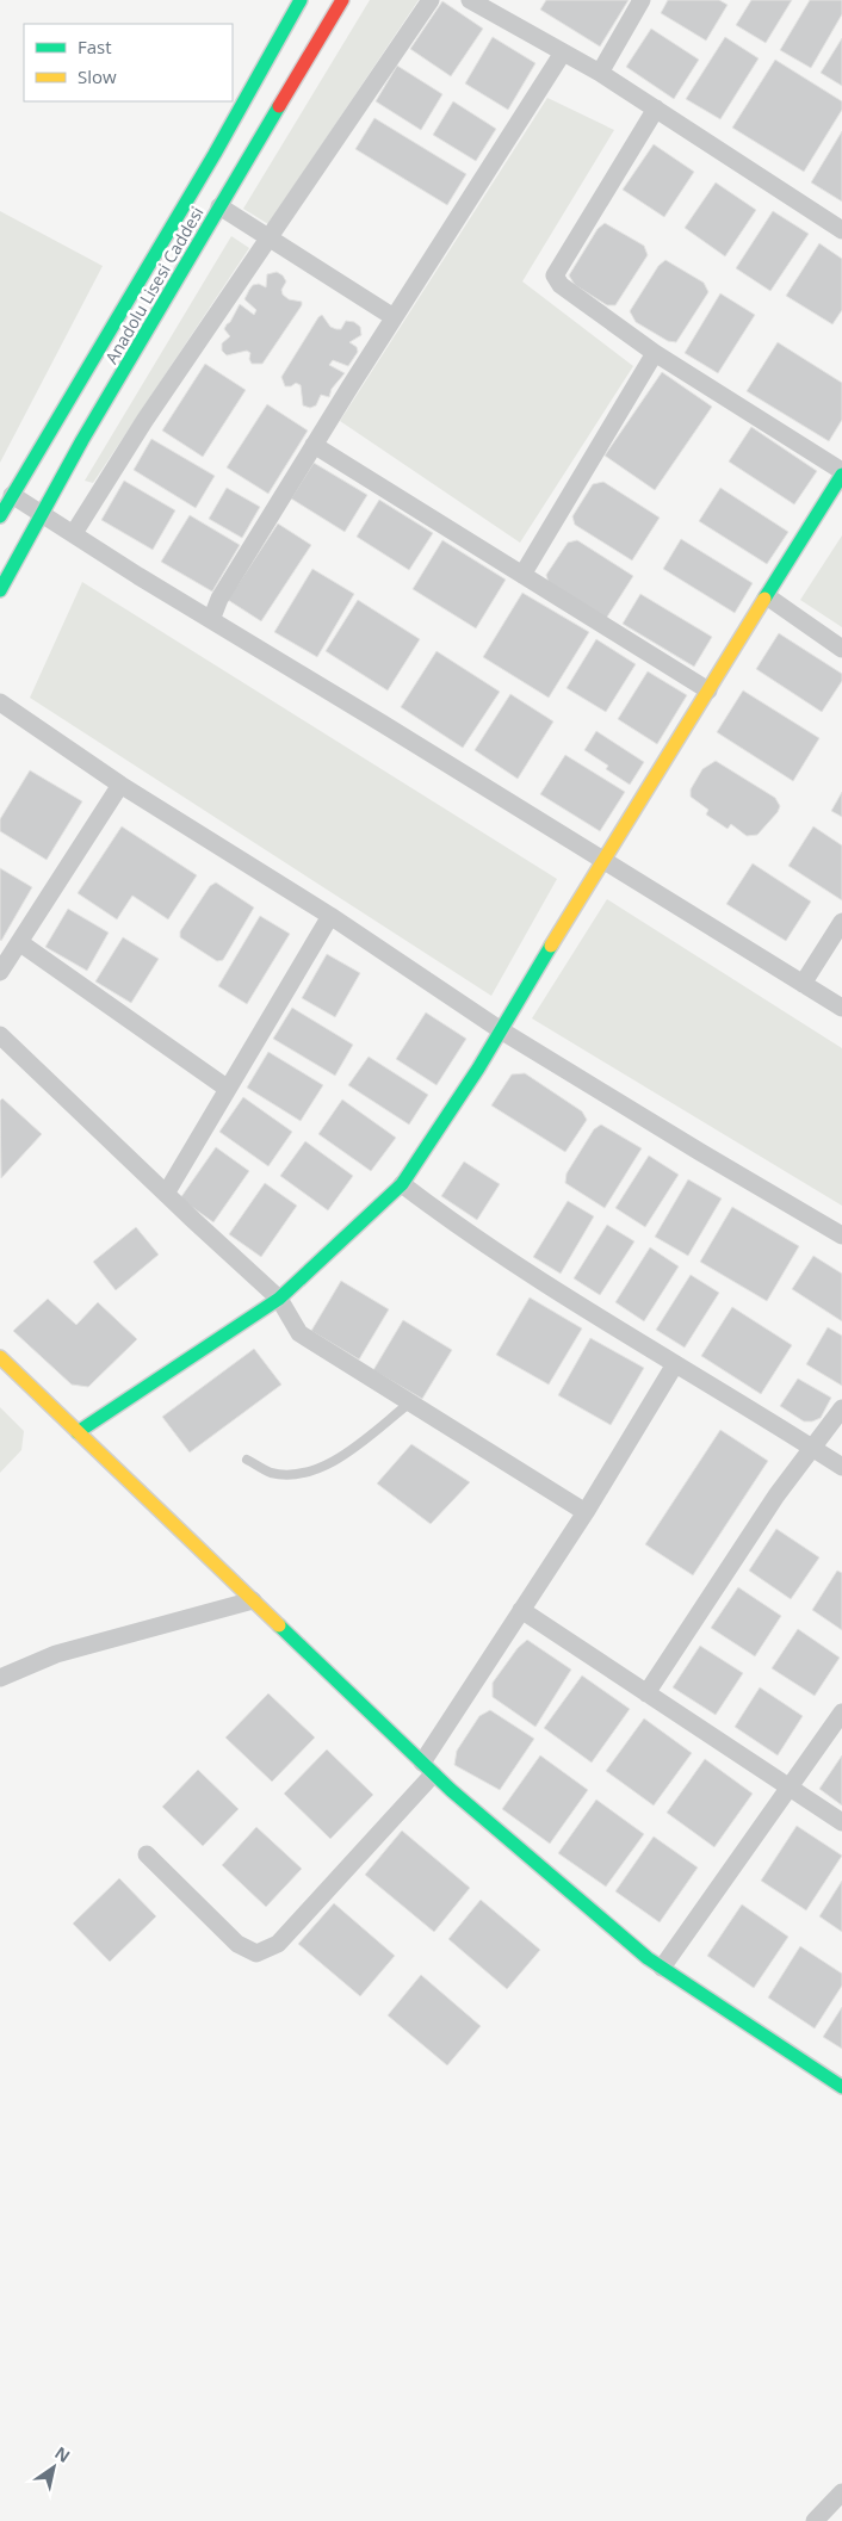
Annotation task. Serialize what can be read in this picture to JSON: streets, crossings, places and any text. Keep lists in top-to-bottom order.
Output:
{
  "streets": {
    "street": ["Anadolu Lisesi Caddesi"]
  },
  "legend": ["Fast", "Slow"],
  "north": "top right"
}
